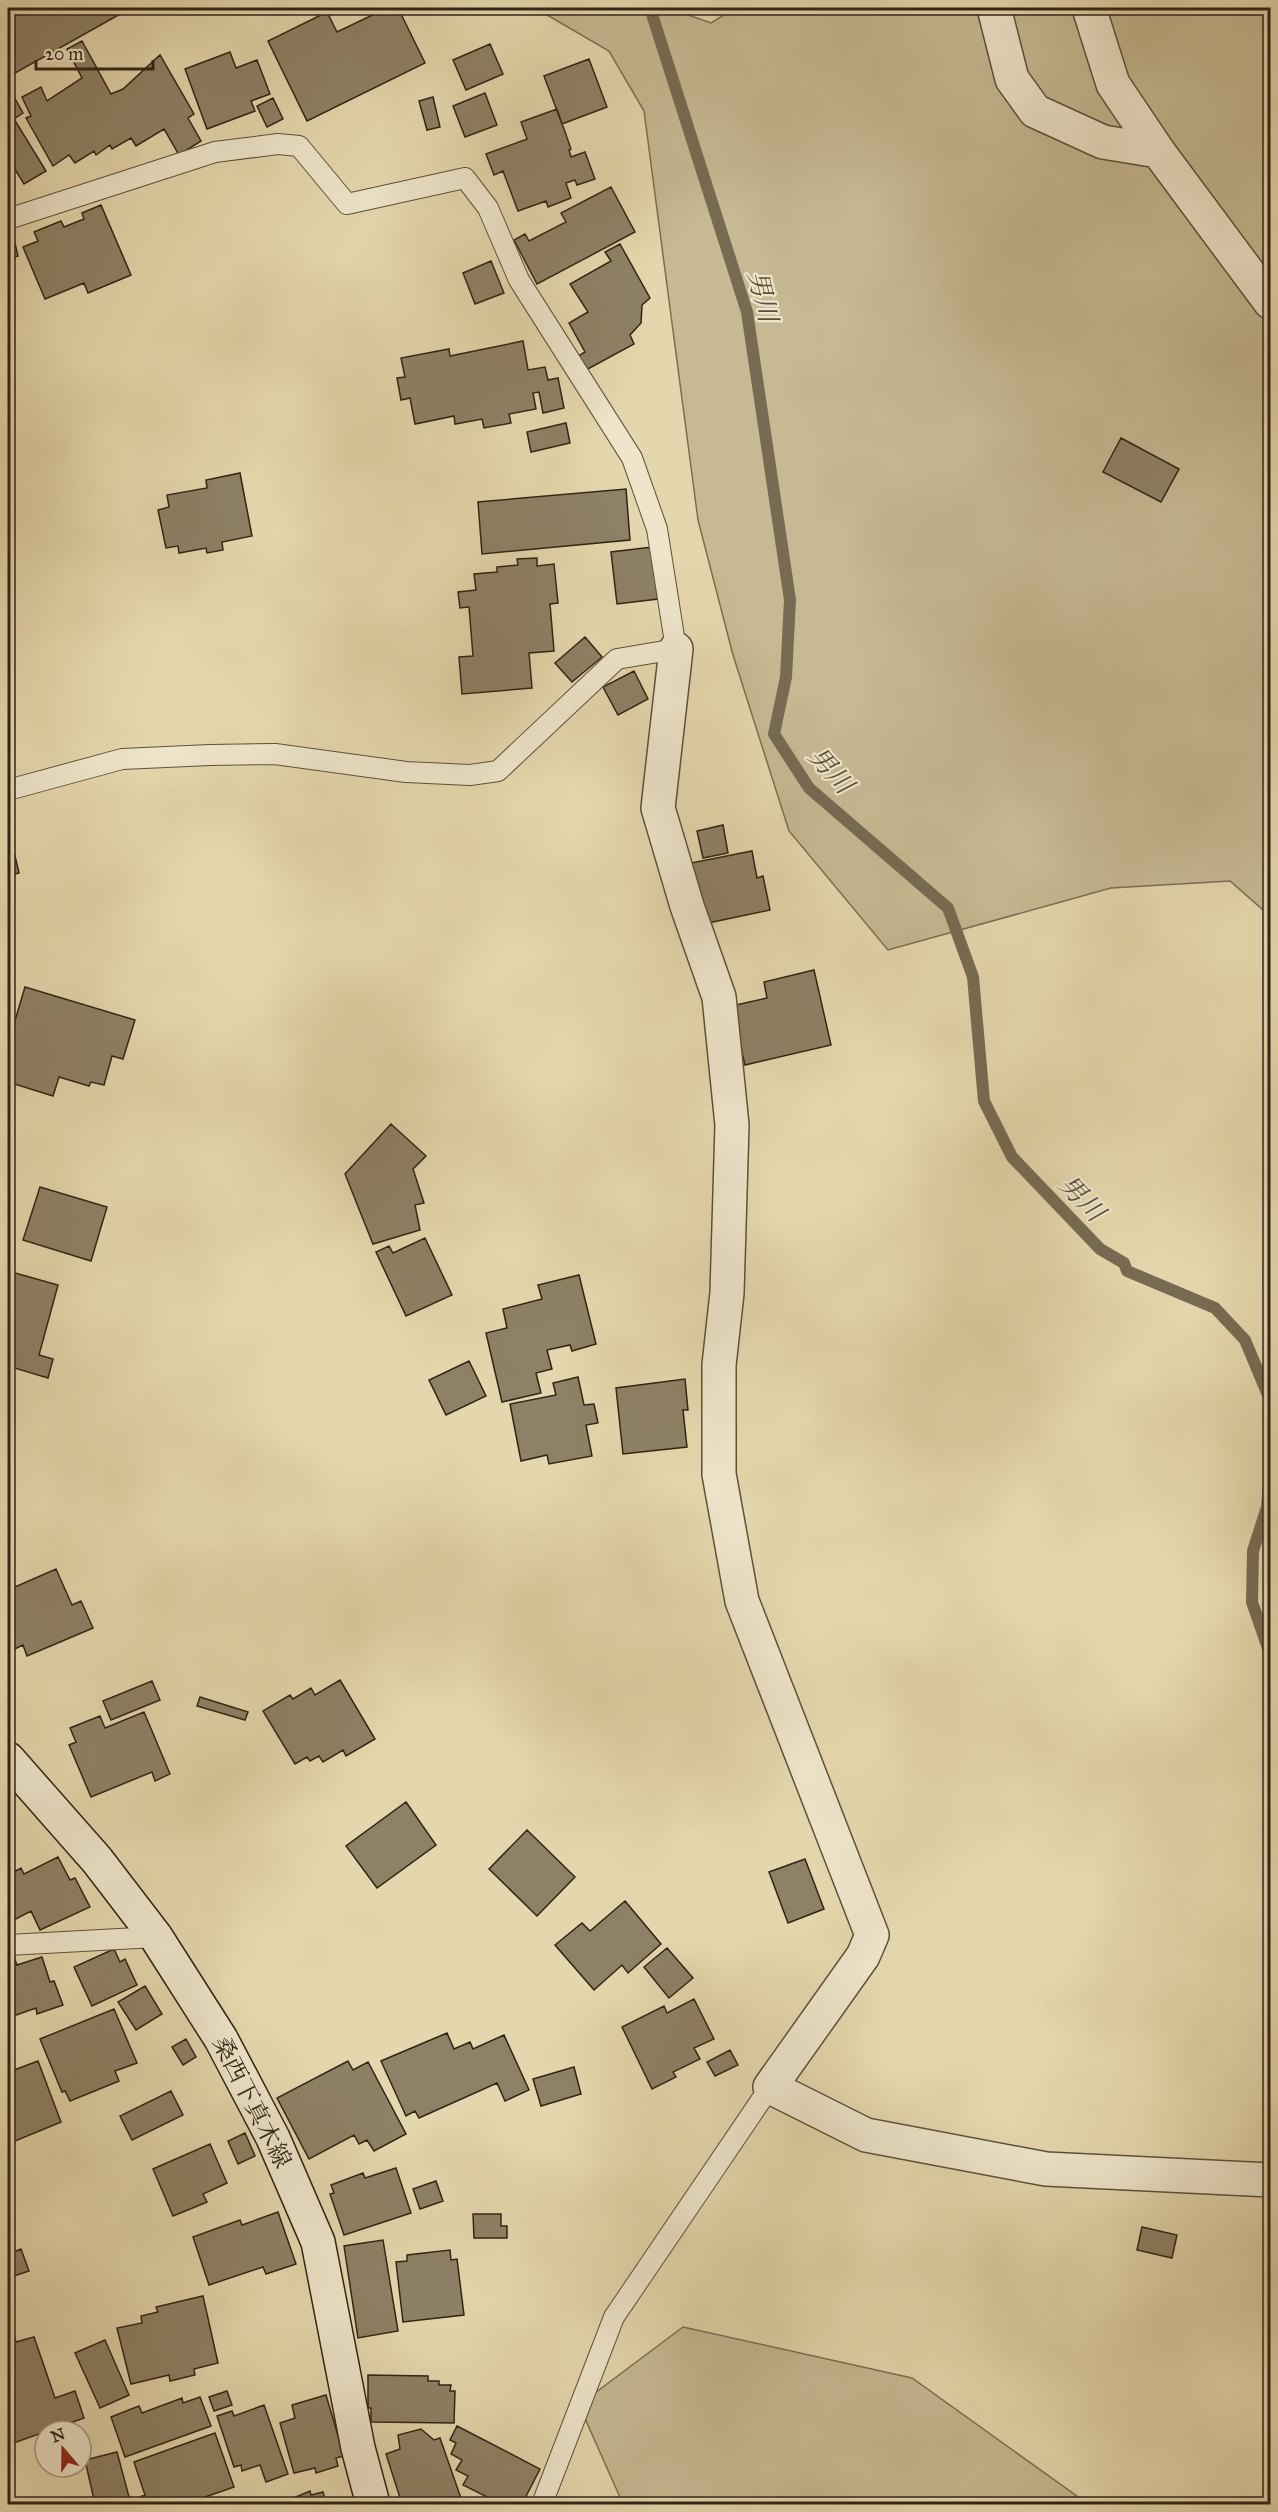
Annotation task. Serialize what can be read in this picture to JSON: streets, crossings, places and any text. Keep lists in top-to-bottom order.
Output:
{
  "streets": {
    "street": ["桑西下真木線"]
  },
  "water": ["男川"],
  "scale_bar": "20 m",
  "north": "top"
}
